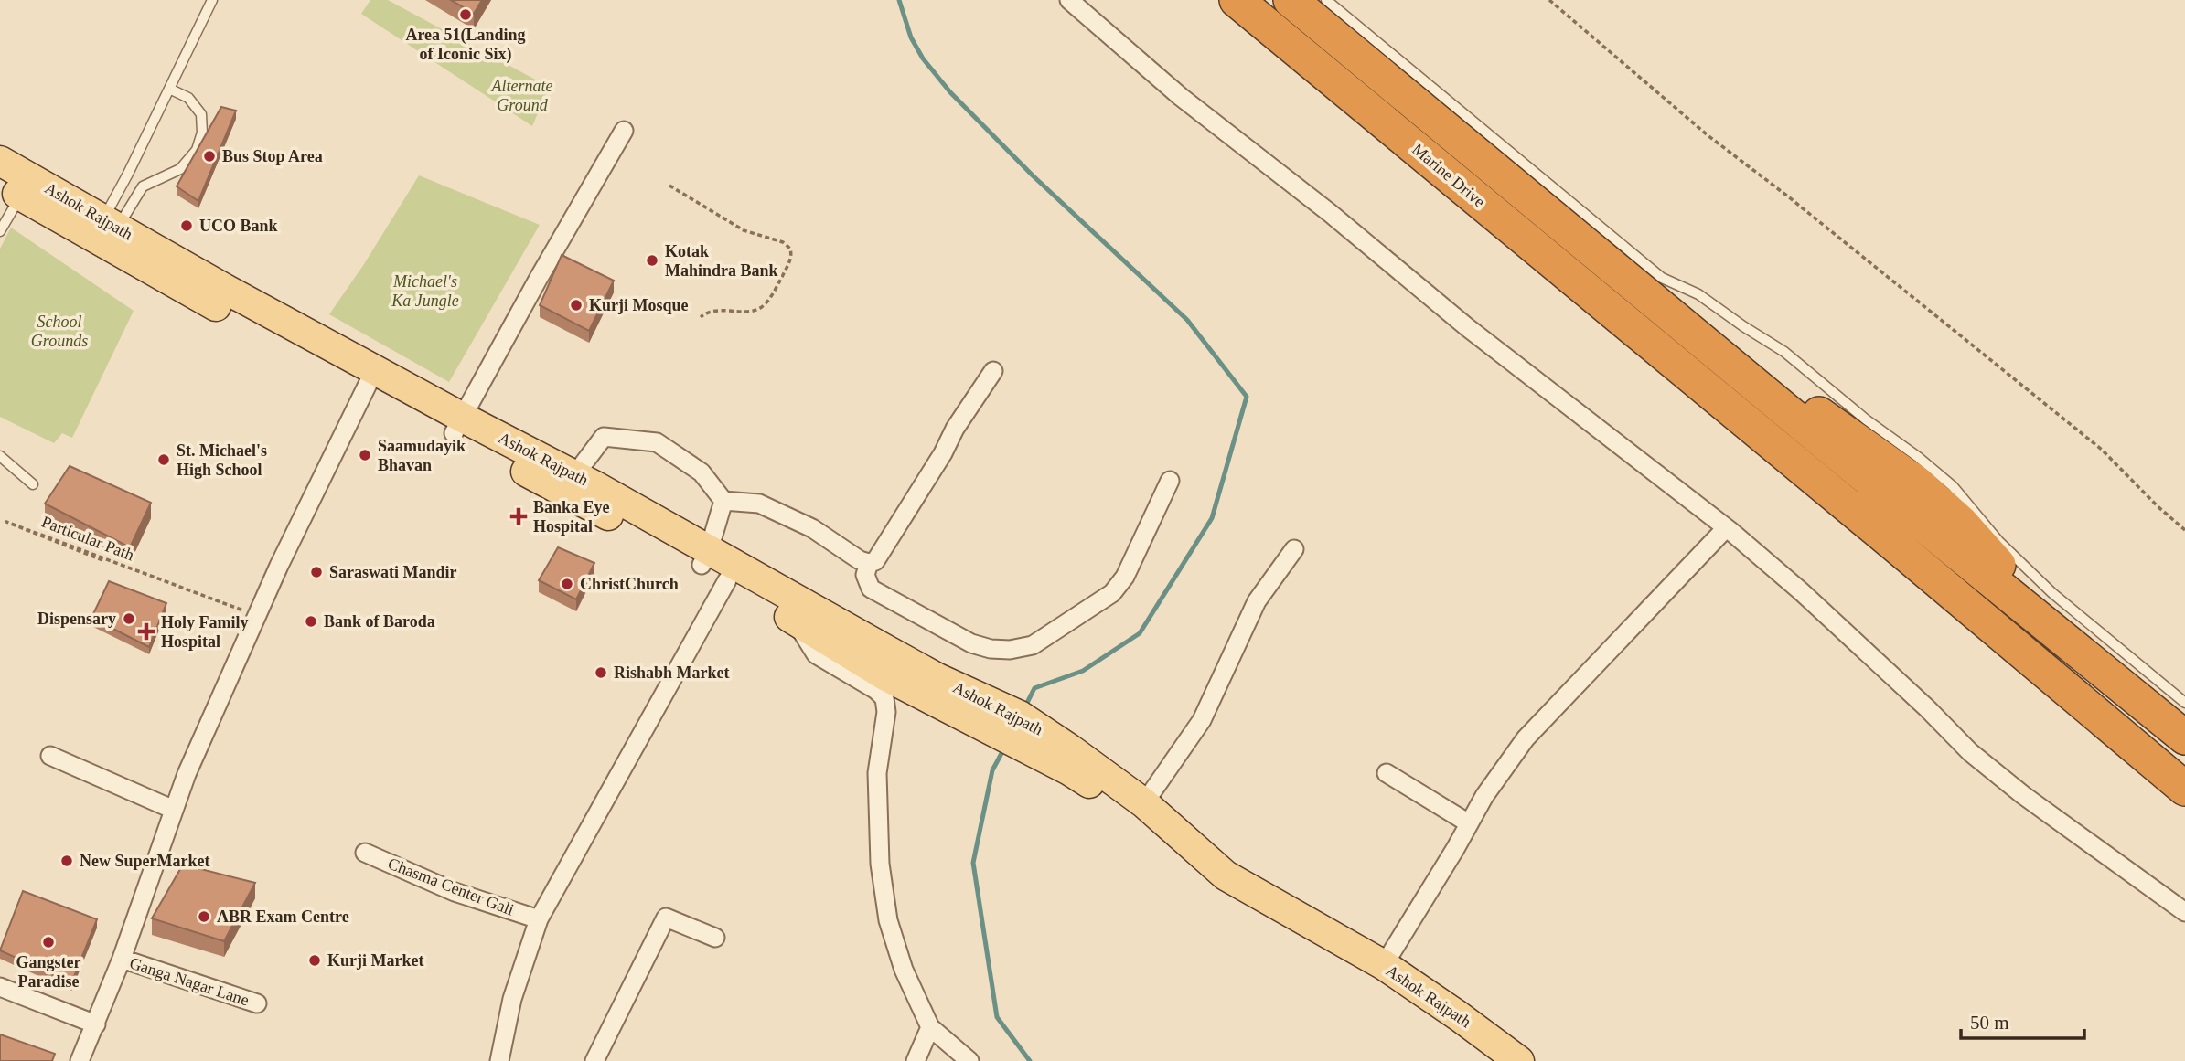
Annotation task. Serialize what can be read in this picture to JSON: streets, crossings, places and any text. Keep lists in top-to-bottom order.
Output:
{
  "streets": {
    "highway": ["Marine Drive"],
    "main road": ["Ashok Rajpath"],
    "street": ["Chasma Center Gali", "Ganga Nagar Lane"],
    "path": ["Particular Path"]
  },
  "parks": ["Alternate Ground", "Michael's Ka Jungle", "School Grounds"],
  "places": {
    "other": [
      "Area 51(Landing of Iconic Six)",
      "Bus Stop Area",
      "UCO Bank",
      "Kotak Mahindra Bank",
      "Kurji Mosque",
      "Saamudayik Bhavan",
      "St. Michael's High School",
      "Saraswati Mandir",
      "ChristChurch",
      "Dispensary",
      "Bank of Baroda",
      "Rishabh Market",
      "New SuperMarket",
      "ABR Exam Centre",
      "Gangster Paradise",
      "Kurji Market"
    ],
    "health": ["Banka Eye Hospital", "Holy Family Hospital"]
  },
  "scale_bar": "50 m"
}
